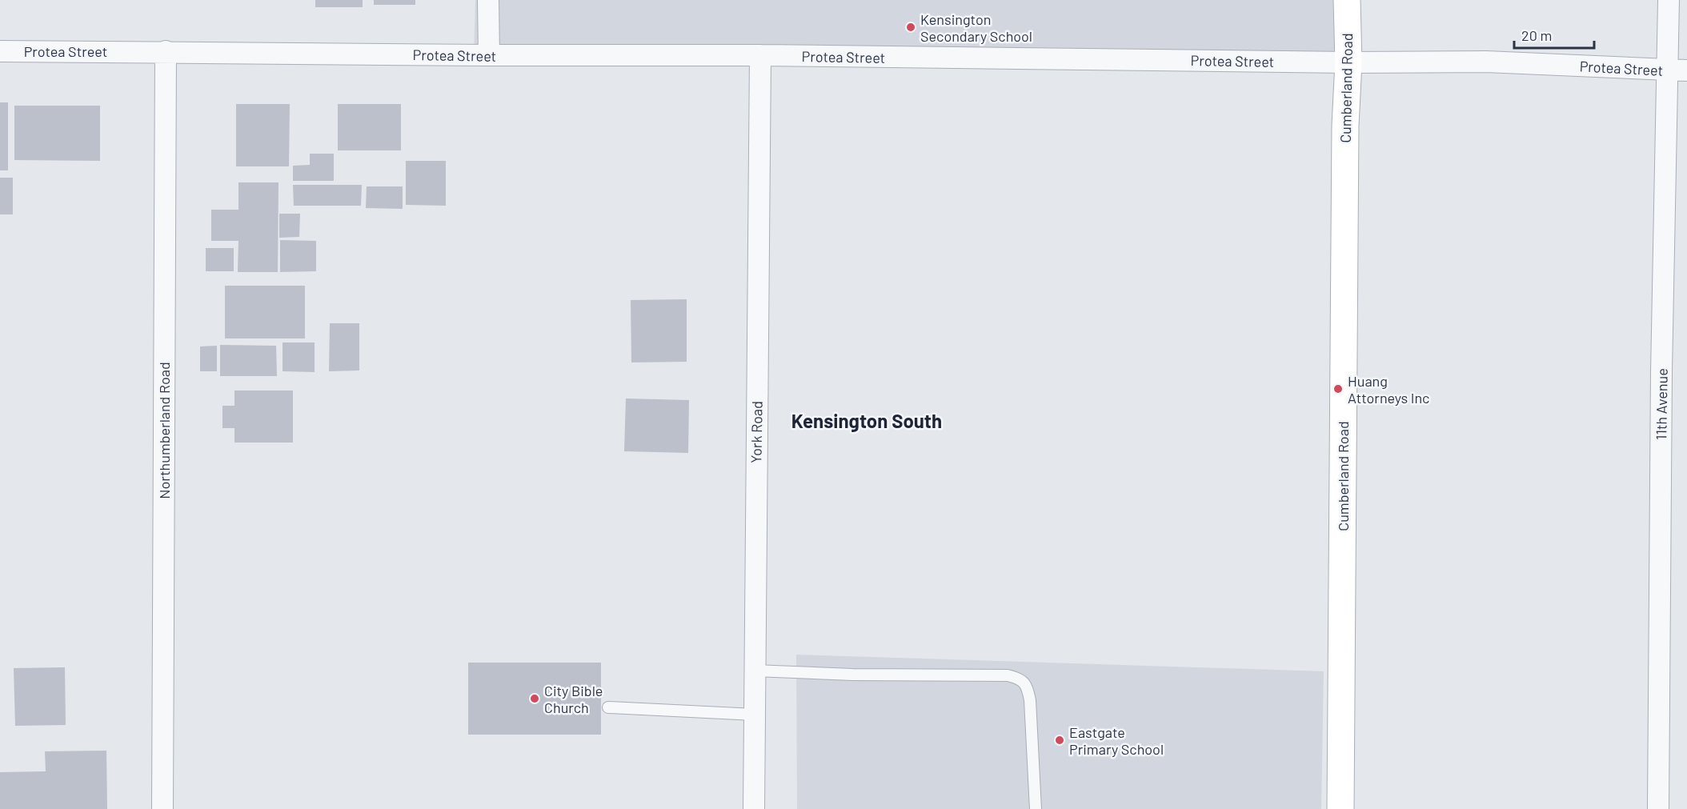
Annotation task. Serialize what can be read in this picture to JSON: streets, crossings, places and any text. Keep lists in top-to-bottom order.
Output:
{
  "streets": {
    "street": [
      "Protea Street",
      "Cumberland Road",
      "11th Avenue",
      "Northumberland Road",
      "York Road"
    ]
  },
  "crossings": [
    ["Protea Street", "Cumberland Road"],
    ["Protea Street", "11th Avenue"],
    ["Protea Street", "Northumberland Road"],
    ["Protea Street", "York Road"]
  ],
  "districts": ["Kensington South"],
  "places": [
    "Kensington Secondary School",
    "Huang Attorneys Inc",
    "City Bible Church",
    "Eastgate Primary School"
  ],
  "scale_bar": "20 m"
}
